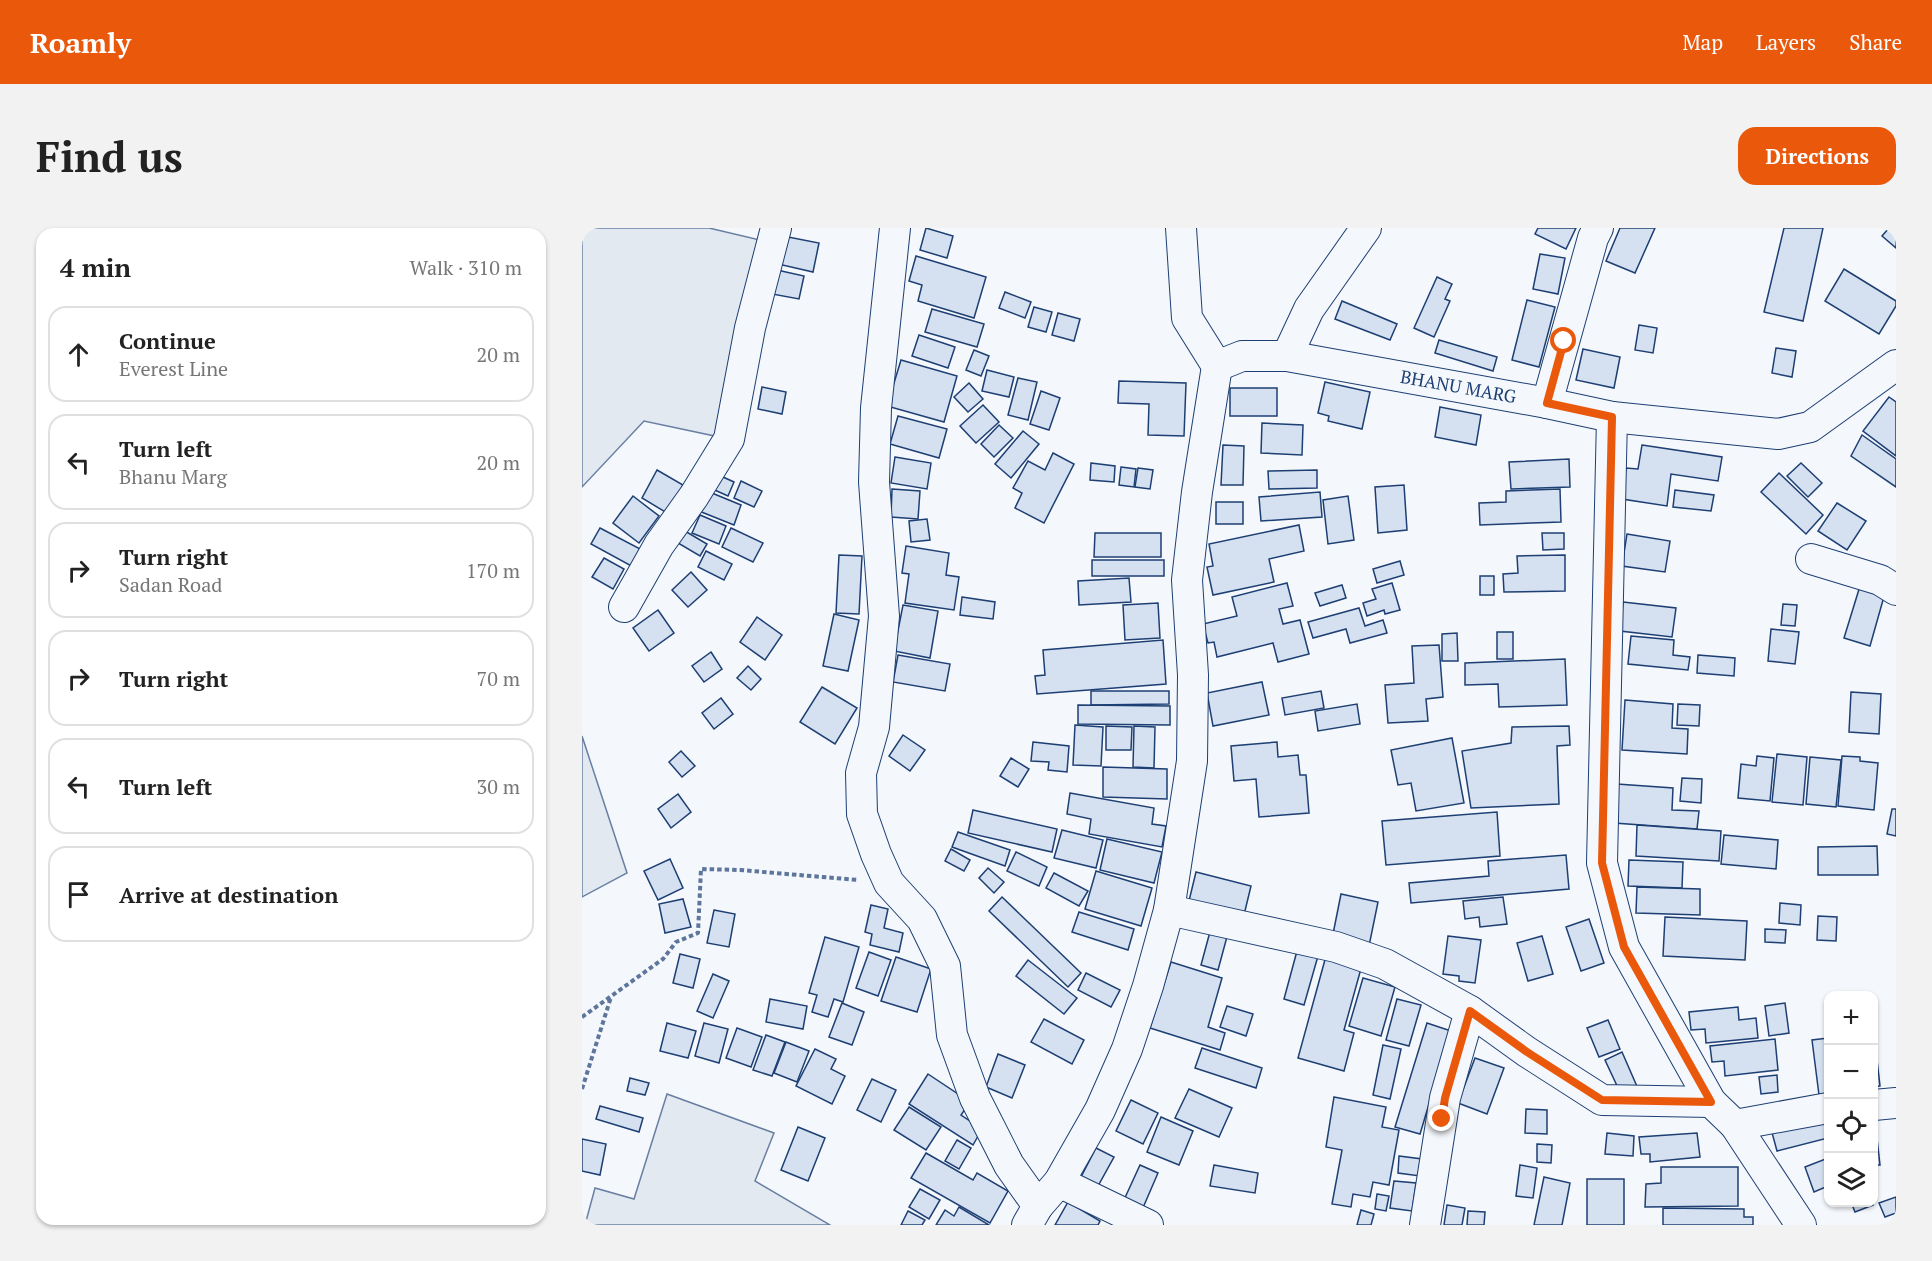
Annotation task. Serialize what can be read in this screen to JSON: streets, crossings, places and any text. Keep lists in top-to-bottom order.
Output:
{
  "streets": {
    "street": ["BHANU MARG"]
  },
  "page": {
    "header": "Roamly",
    "nav": ["Map", "Layers", "Share"],
    "buttons": "Directions",
    "title": "Find us",
    "heading": ["4 min", "Walk · 310 m"],
    "list": [
      ["Continue", "Everest Line", "20 m"],
      ["Turn left", "Bhanu Marg", "20 m"],
      ["Turn right", "Sadan Road", "170 m"],
      ["Turn right", "70 m"],
      ["Turn left", "30 m"],
      "Arrive at destination"
    ],
    "map_buttons": ["+", "−"]
  }
}
